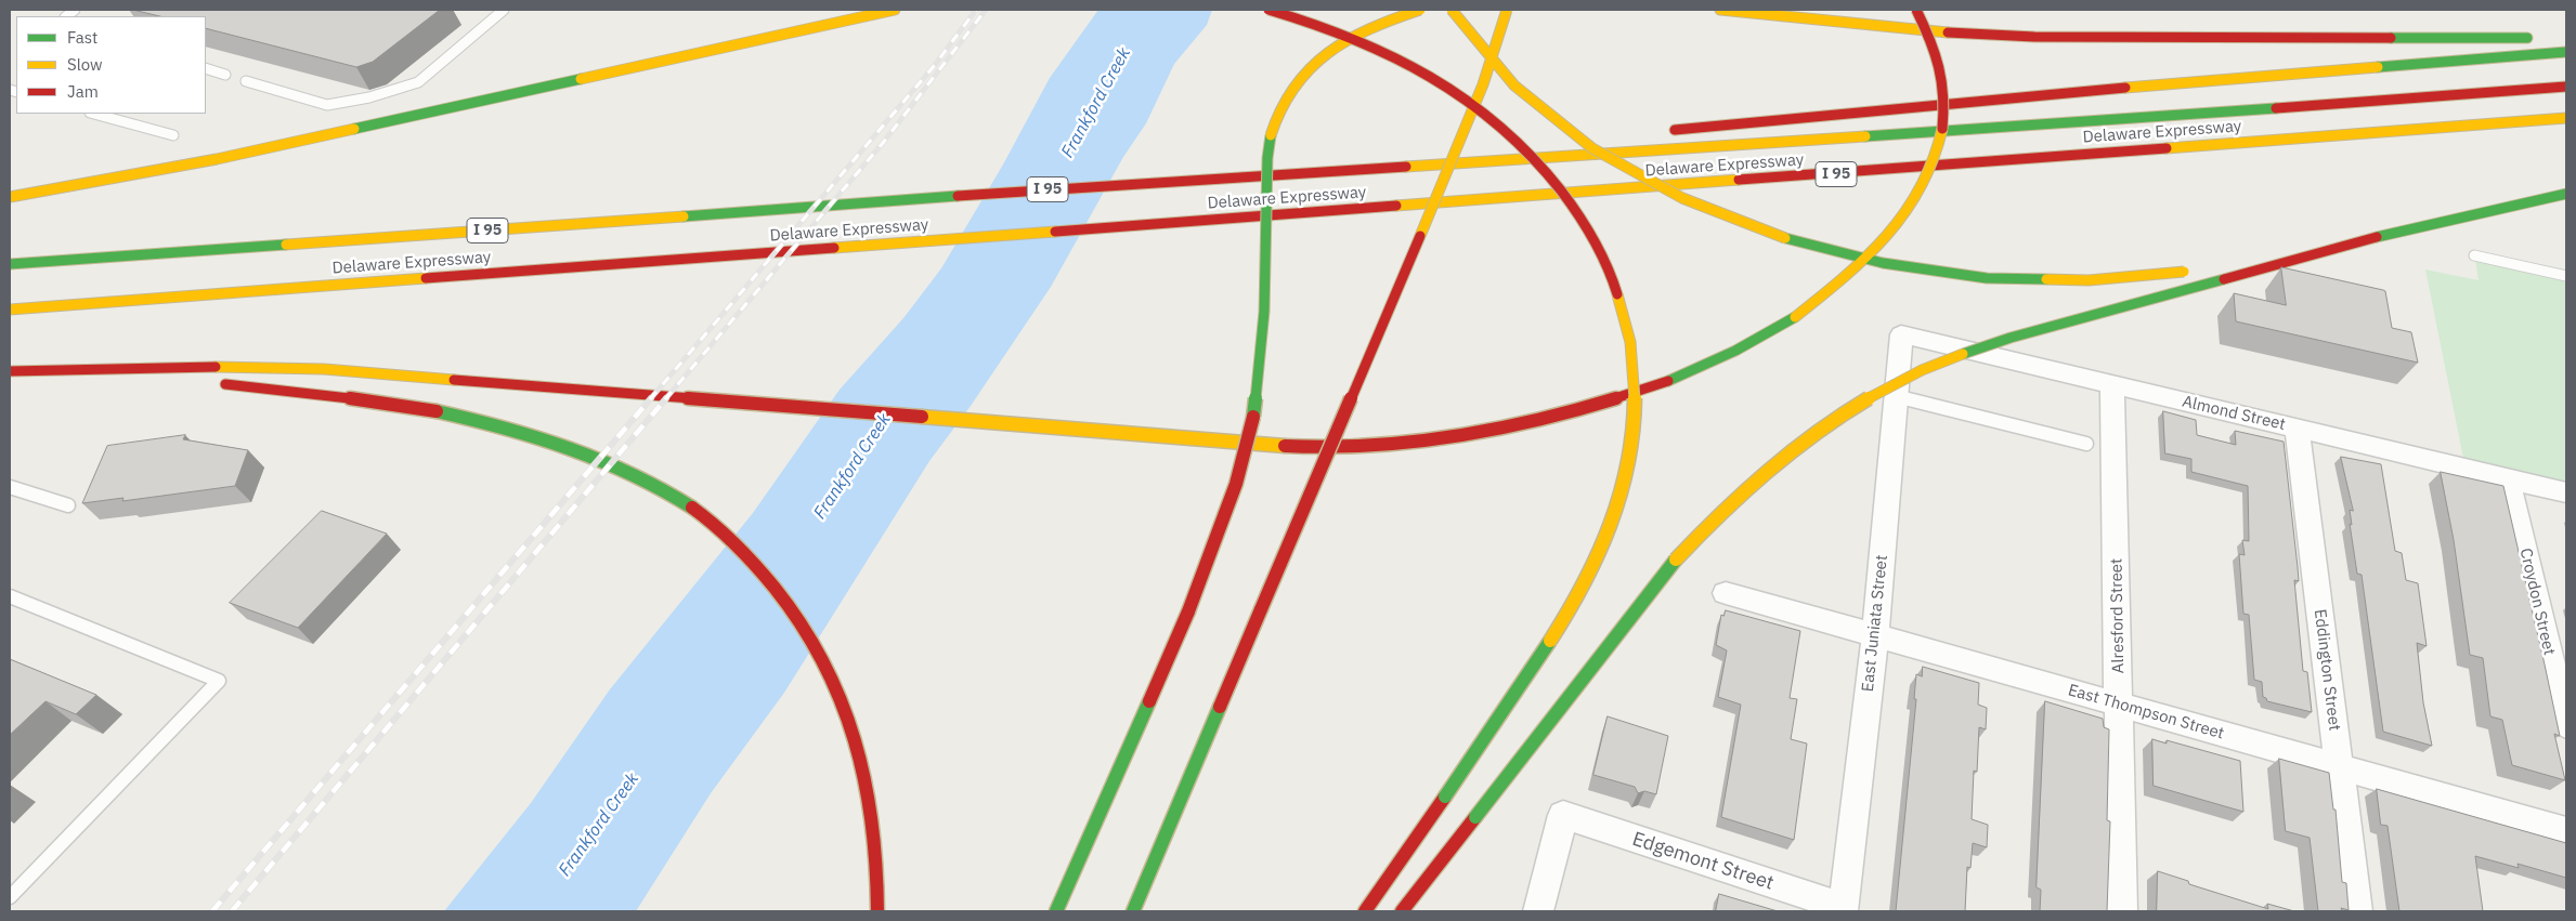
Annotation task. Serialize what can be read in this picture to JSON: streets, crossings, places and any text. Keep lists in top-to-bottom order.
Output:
{
  "streets": {
    "highway": ["Delaware Expressway", "I 95"],
    "street": [
      "Almond Street",
      "Croydon Street",
      "Alresford Street",
      "East Juniata Street",
      "Eddington Street",
      "East Thompson Street",
      "Edgemont Street"
    ]
  },
  "crossings": [
    ["Almond Street", "Croydon Street"],
    ["Almond Street", "Alresford Street"],
    ["Almond Street", "East Juniata Street"],
    ["Almond Street", "Eddington Street"],
    ["Alresford Street", "East Thompson Street"],
    ["East Juniata Street", "East Thompson Street"],
    ["East Juniata Street", "Edgemont Street"],
    ["Eddington Street", "East Thompson Street"]
  ],
  "water": ["Frankford Creek"],
  "legend": ["Fast", "Slow", "Jam"]
}
